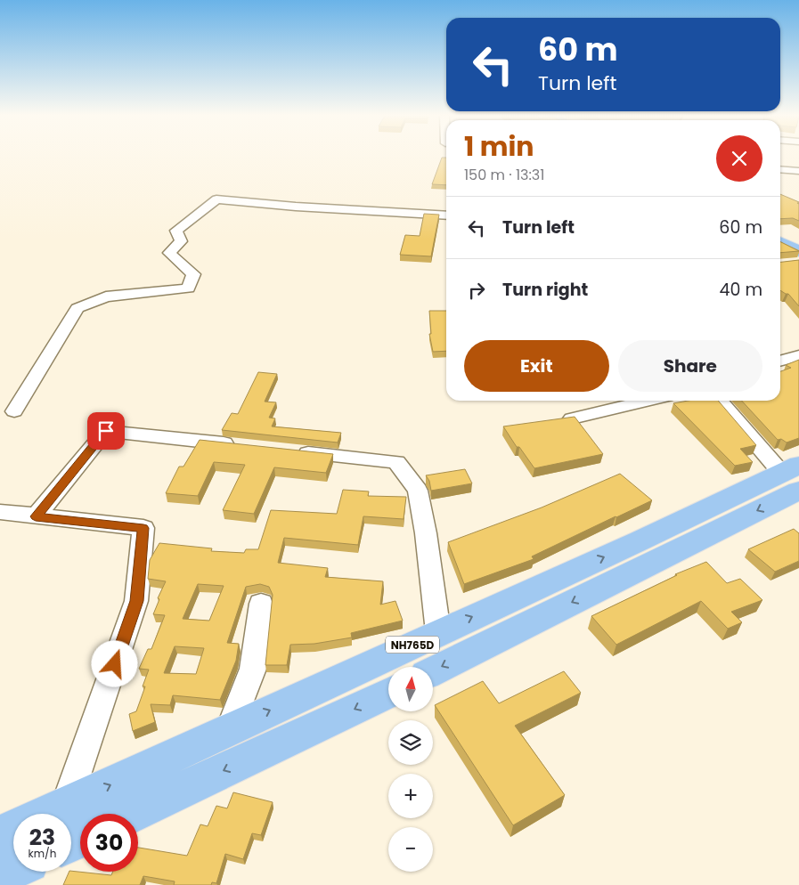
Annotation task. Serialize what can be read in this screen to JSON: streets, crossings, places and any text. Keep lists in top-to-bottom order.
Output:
{
  "streets": {
    "highway": ["NH765D"]
  },
  "north": "top",
  "page": {
    "turn": ["60 m", "Turn left"],
    "heading": ["1 min", "150 m · 13:31"],
    "list": [
      {
        "name": "Turn left",
        "value": "60 m"
      },
      {
        "name": "Turn right",
        "value": "40 m"
      }
    ],
    "buttons": ["Exit", "Share"],
    "map_buttons": ["+", "−"],
    "speed": "23 km/h",
    "limit": "30"
  }
}
